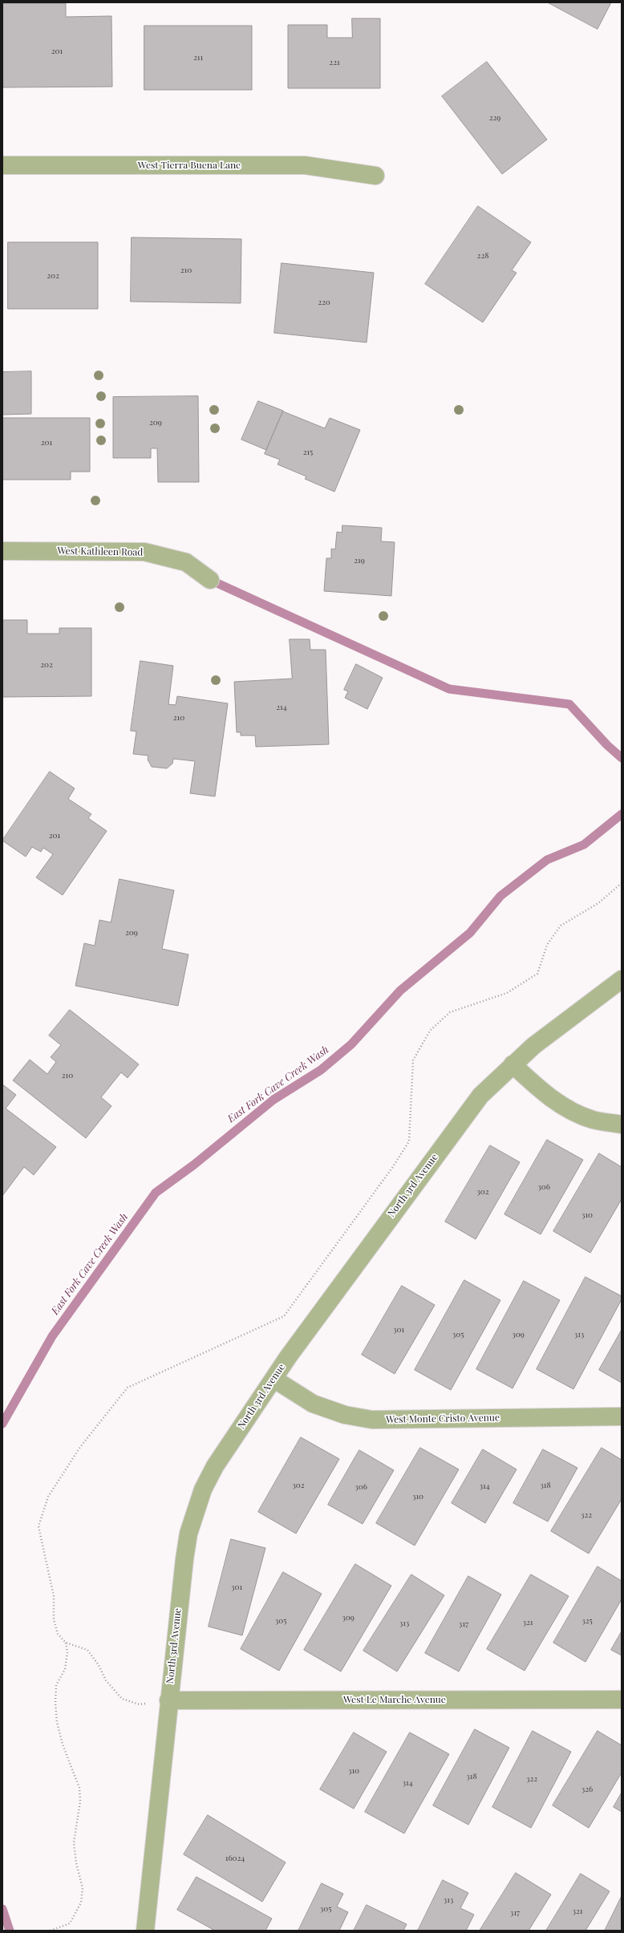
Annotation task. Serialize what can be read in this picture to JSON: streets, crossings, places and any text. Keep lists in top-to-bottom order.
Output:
{
  "streets": {
    "street": [
      "West Tierra Buena Lane",
      "West Kathleen Road",
      "North 3rd Avenue",
      "West Monte Cristo Avenue",
      "West Le Marche Avenue"
    ]
  },
  "crossings": [
    ["North 3rd Avenue", "West Monte Cristo Avenue"],
    ["North 3rd Avenue", "West Le Marche Avenue"]
  ],
  "water": ["East Fork Cave Creek Wash"],
  "house_numbers": [
    "201",
    "211",
    "221",
    "229",
    "228",
    "210",
    "202",
    "220",
    "209",
    "201",
    "215",
    "219",
    "202",
    "214",
    "210",
    "201",
    "209",
    "210",
    "306",
    "302",
    "310",
    "301",
    "305",
    "309",
    "313",
    "302",
    "318",
    "314",
    "306",
    "310",
    "322",
    "301",
    "309",
    "305",
    "325",
    "321",
    "313",
    "317",
    "310",
    "318",
    "322",
    "314",
    "326",
    "16024",
    "313",
    "305",
    "321",
    "317"
  ]
}
